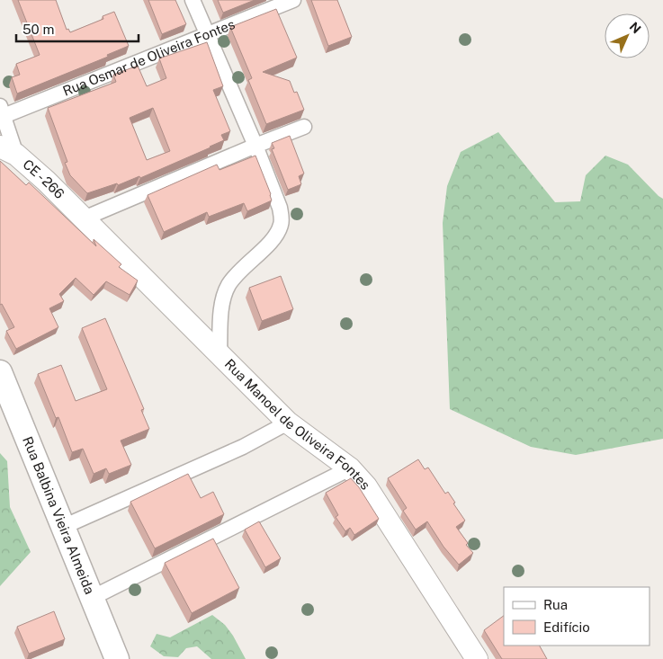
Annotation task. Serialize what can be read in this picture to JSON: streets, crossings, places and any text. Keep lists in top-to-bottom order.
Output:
{
  "streets": {
    "main road": ["Rua Balbina Vieira Almeida"],
    "street": ["Rua Osmar de Oliveira Fontes", "CE - 266", "Rua Manoel de Oliveira Fontes"]
  },
  "crossings": [
    ["CE - 266", "Rua Manoel de Oliveira Fontes"]
  ],
  "legend": ["Rua", "Edifício"],
  "scale_bar": "50 m",
  "north": "top right"
}
